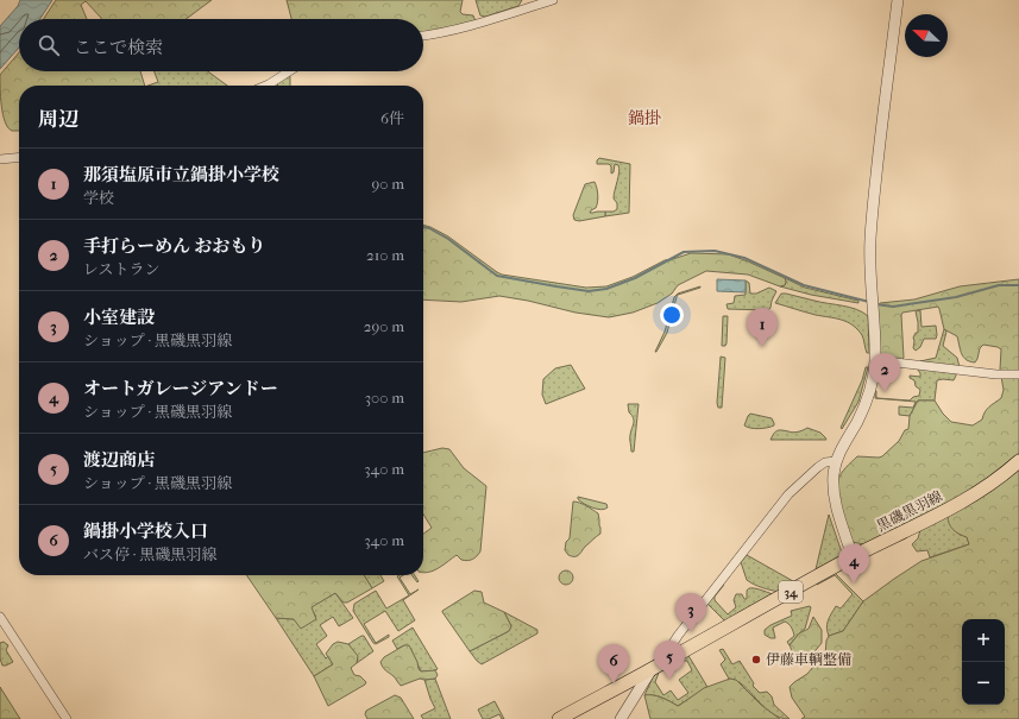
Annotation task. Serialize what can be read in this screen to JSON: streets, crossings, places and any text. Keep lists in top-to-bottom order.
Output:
{
  "streets": {
    "main road": ["黒磯黒羽線", "34"]
  },
  "districts": ["鍋掛"],
  "places": ["伊藤車輌整備"],
  "north": "top left",
  "page": {
    "search": "ここで検索",
    "heading": ["周辺", "6件"],
    "list": [
      {
        "mark": "1",
        "name": "那須塩原市立鍋掛小学校",
        "note": "学校",
        "value": "90 m"
      },
      {
        "mark": "2",
        "name": "手打らーめん おおもり",
        "note": "レストラン",
        "value": "210 m"
      },
      {
        "mark": "3",
        "name": "小室建設",
        "note": "ショップ · 黒磯黒羽線",
        "value": "290 m"
      },
      {
        "mark": "4",
        "name": "オートガレージアンドー",
        "note": "ショップ · 黒磯黒羽線",
        "value": "300 m"
      },
      {
        "mark": "5",
        "name": "渡辺商店",
        "note": "ショップ · 黒磯黒羽線",
        "value": "340 m"
      },
      {
        "mark": "6",
        "name": "鍋掛小学校入口",
        "note": "バス停 · 黒磯黒羽線",
        "value": "340 m"
      }
    ],
    "pins": [
      "1",
      "2",
      "4",
      "3",
      "5",
      "6"
    ],
    "map_buttons": ["+", "−"]
  }
}
